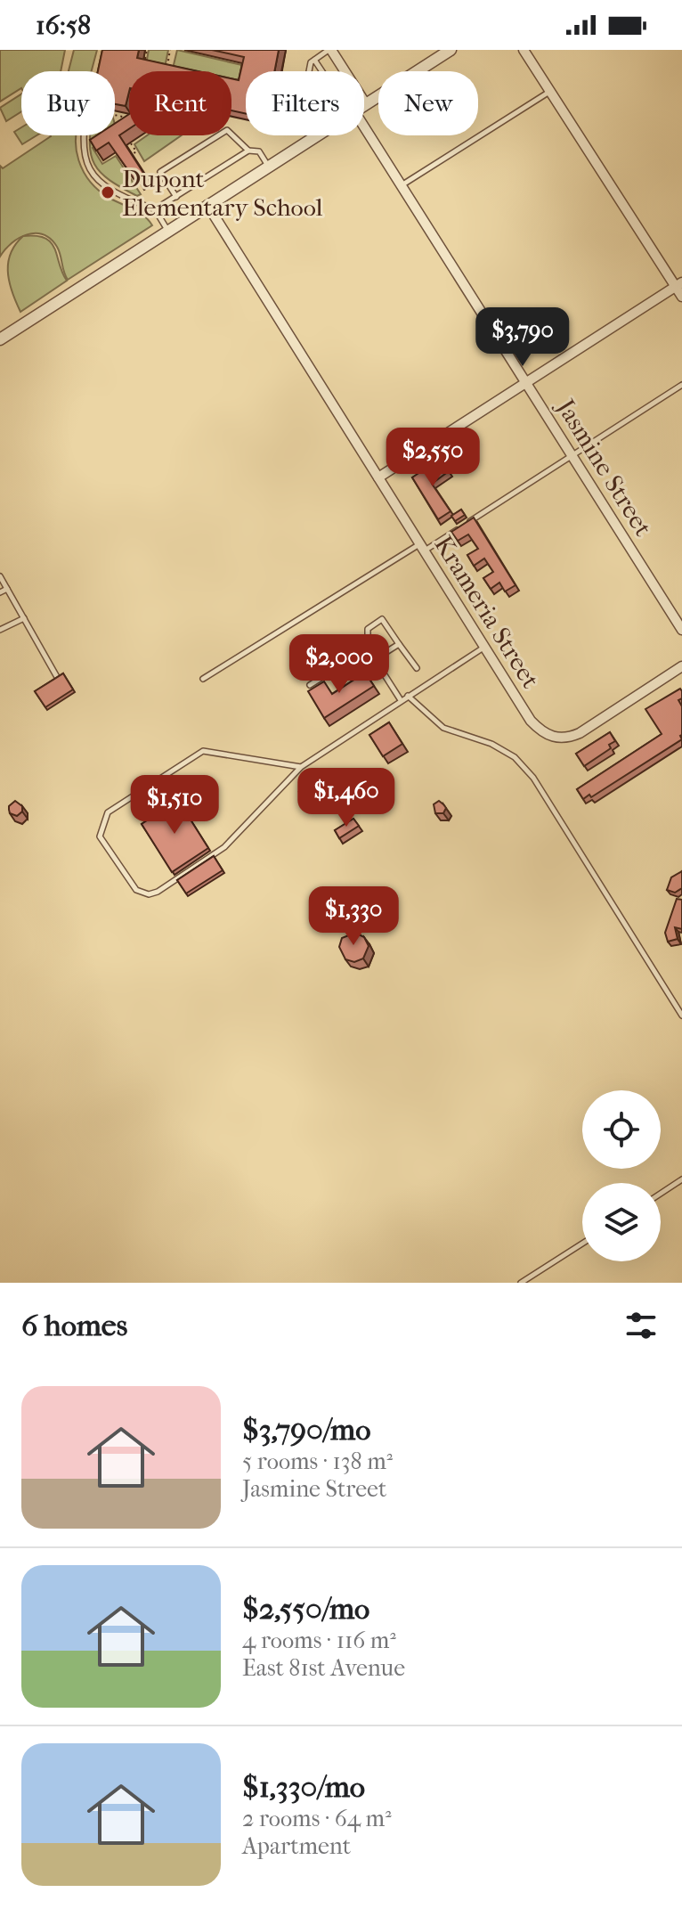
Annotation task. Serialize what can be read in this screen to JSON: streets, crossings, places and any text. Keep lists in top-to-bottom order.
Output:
{
  "streets": {
    "street": ["Jasmine Street", "Krameria Street"]
  },
  "places": ["Dupont Elementary School"],
  "page": {
    "status": "16:58",
    "chip": [
      "Buy",
      "Rent",
      "Filters",
      "New"
    ],
    "price": [
      "$3,790",
      "$2,550",
      "$2,000",
      "$1,460",
      "$1,510",
      "$1,330"
    ],
    "heading": "6 homes",
    "list": [
      {
        "name": "$3,790/mo",
        "note": "5 rooms · 138 m² · Jasmine Street"
      },
      {
        "name": "$2,550/mo",
        "note": "4 rooms · 116 m² · East 81st Avenue"
      },
      {
        "name": "$1,330/mo",
        "note": "2 rooms · 64 m² · Apartment"
      }
    ]
  }
}
